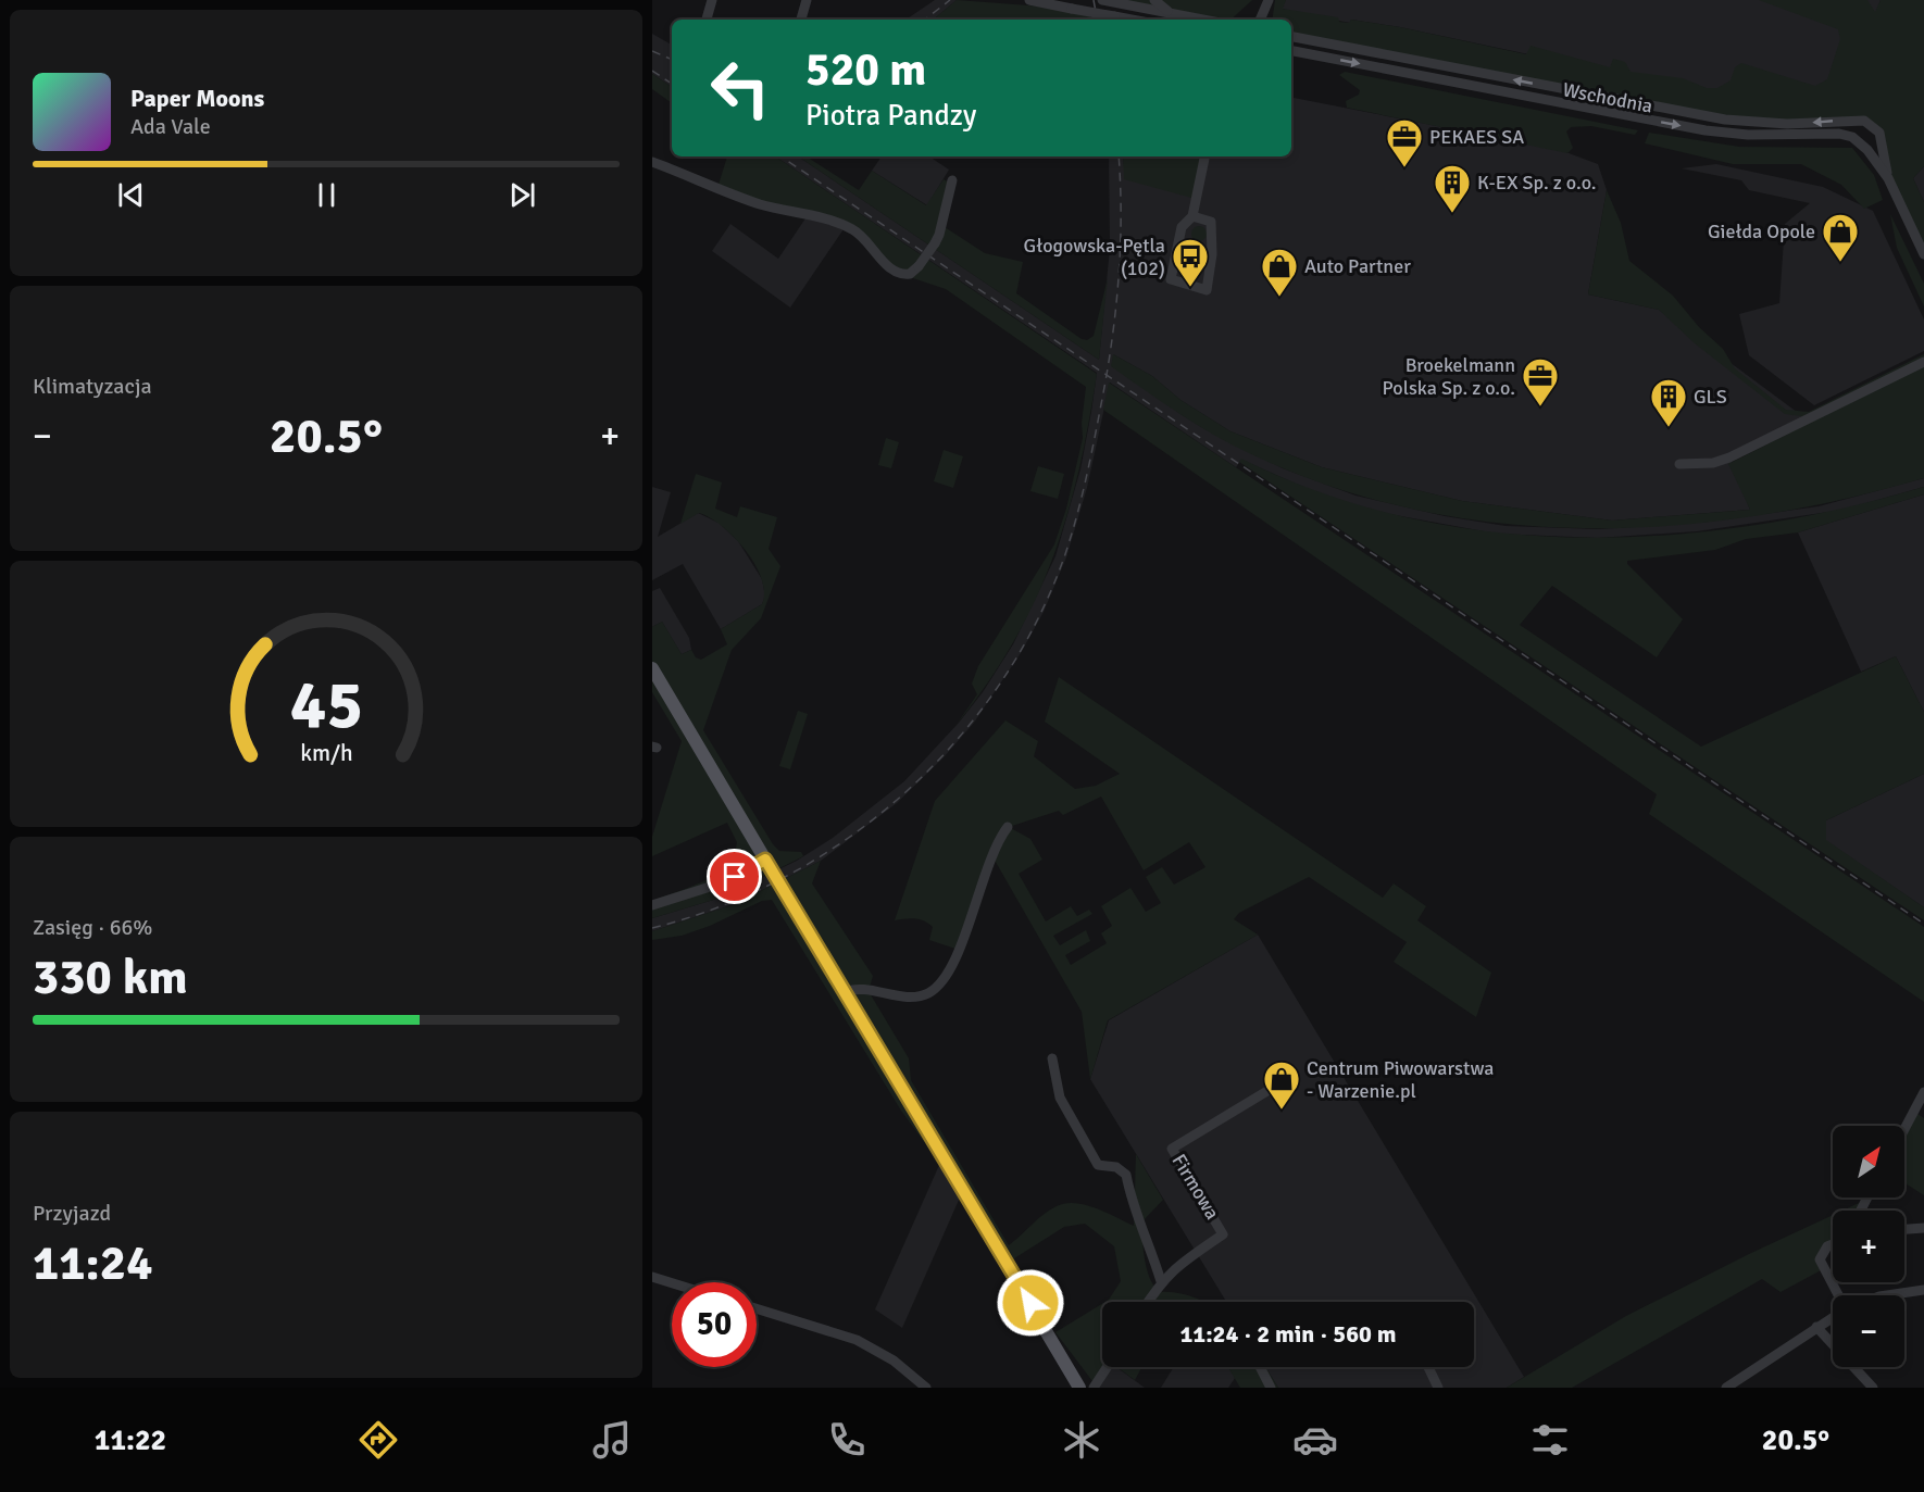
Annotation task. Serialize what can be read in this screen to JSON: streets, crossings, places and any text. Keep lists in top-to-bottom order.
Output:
{
  "streets": {
    "street": ["Wschodnia", "Firmowa"]
  },
  "places": {
    "office": ["PEKAES SA", "Broekelmann Polska Sp. z o.o."],
    "building": ["K-EX Sp. z o.o.", "GLS"],
    "shop": ["Giełda Opole", "Auto Partner", "Centrum Piwowarstwa - Warzenie.pl"],
    "bus stop": ["Głogowska-Pętla (102)"]
  },
  "north": "top right",
  "page": {
    "turn": ["520 m", "Piotra Pandzy"],
    "song": ["Paper Moons", "Ada Vale"],
    "tile": [
      "Klimatyzacja",
      ["Zasięg · 66%", "330 km"],
      ["Przyjazd", "11:24"]
    ],
    "heat": ["−", "20.5°", "+"],
    "map_buttons": ["+", "−"],
    "limit": "50",
    "trip": "11:24 · 2 min · 560 m",
    "tabs": ["11:22", "20.5°"],
    "gauge": ["45", "km/h"]
  }
}
